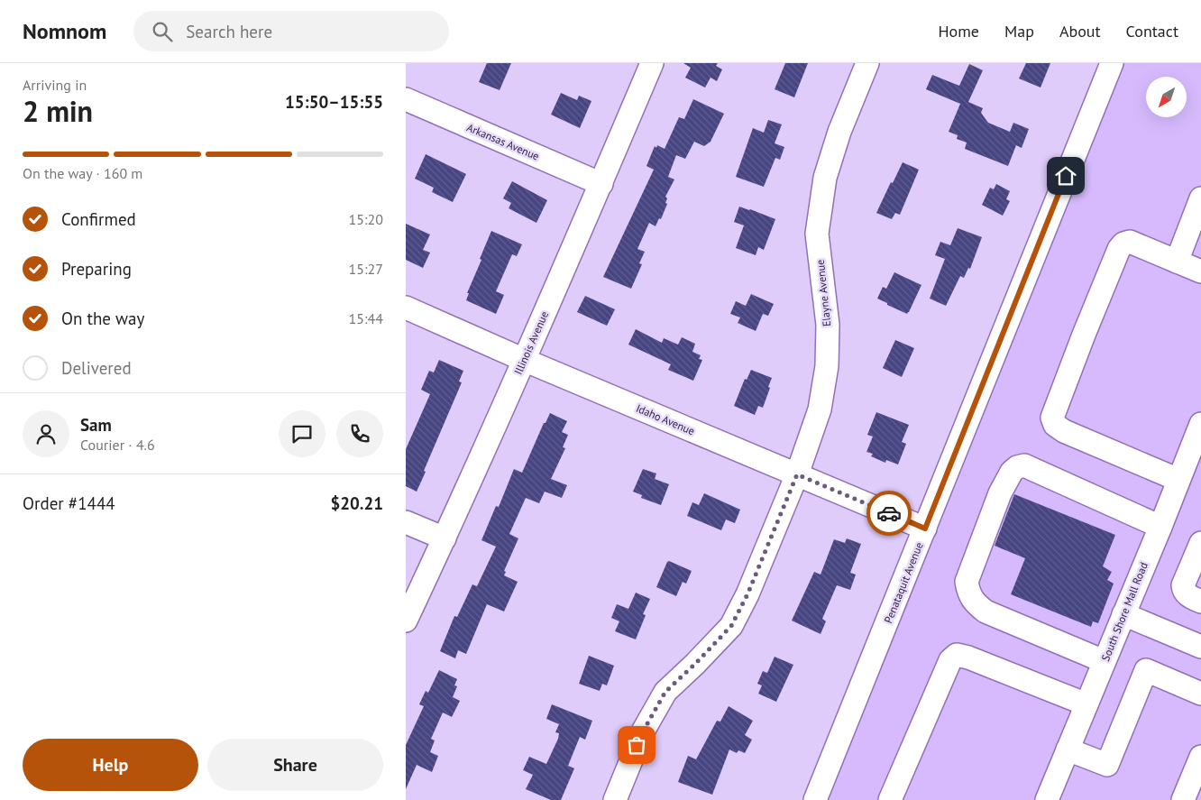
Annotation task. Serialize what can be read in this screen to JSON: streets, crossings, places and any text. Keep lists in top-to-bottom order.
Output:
{
  "streets": {
    "street": [
      "Arkansas Avenue",
      "Elayne Avenue",
      "Illinois Avenue",
      "Idaho Avenue",
      "Penataquit Avenue",
      "South Shore Mall Road"
    ]
  },
  "crossings": [
    ["Arkansas Avenue", "Illinois Avenue"],
    ["Elayne Avenue", "Idaho Avenue"],
    ["Illinois Avenue", "Idaho Avenue"],
    ["Idaho Avenue", "Penataquit Avenue"]
  ],
  "north": "bottom left",
  "page": {
    "header": "Nomnom",
    "search": "Search here",
    "nav": [
      "Home",
      "Map",
      "About",
      "Contact"
    ],
    "heading": ["2 min", "Arriving in", "15:50–15:55"],
    "panel": [
      "Sam",
      "Courier · 4.6",
      "Order #1444",
      "$20.21"
    ],
    "bar": "On the way · 160 m",
    "list": [
      ["Confirmed", "15:20"],
      ["Preparing", "15:27"],
      ["On the way", "15:44"],
      "Delivered"
    ],
    "buttons": ["Help", "Share"]
  }
}
